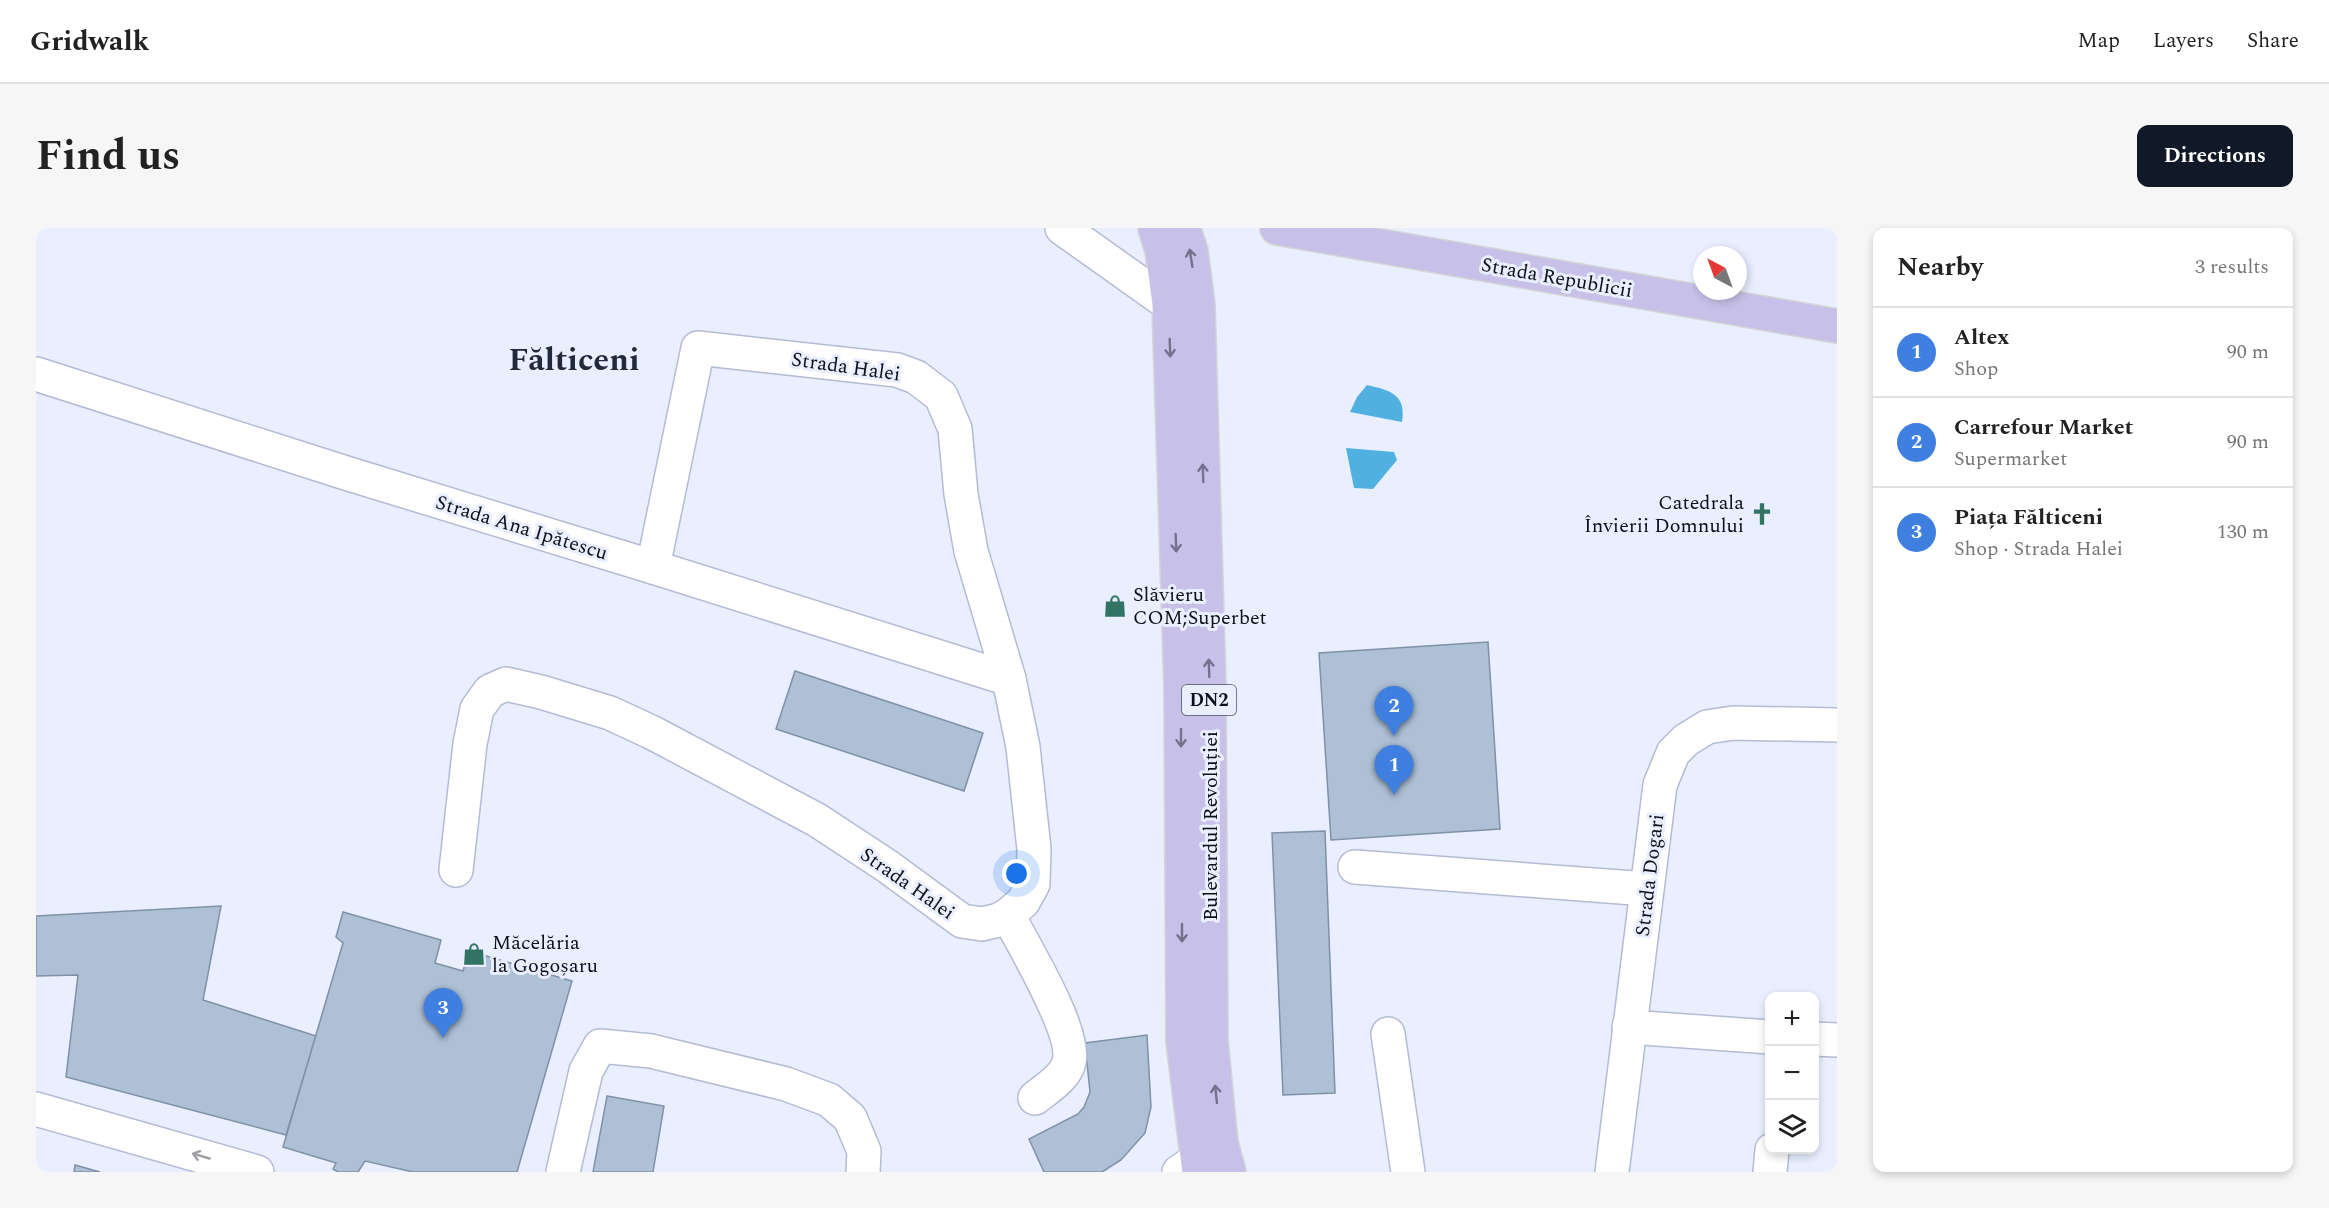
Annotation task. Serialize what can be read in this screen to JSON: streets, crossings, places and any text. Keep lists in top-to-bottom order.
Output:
{
  "streets": {
    "main road": ["Strada Republicii", "DN2", "Bulevardul Revoluției"],
    "street": ["Strada Halei", "Strada Ana Ipătescu", "Strada Dogari"]
  },
  "crossings": [
    ["Strada Halei", "Strada Ana Ipătescu"]
  ],
  "districts": ["Fălticeni"],
  "places": {
    "church": ["Catedrala Învierii Domnului"],
    "shop": ["Slăvieru COM;Superbet", "Măcelăria la Gogoșaru"]
  },
  "north": "top left",
  "page": {
    "header": "Gridwalk",
    "nav": ["Map", "Layers", "Share"],
    "title": "Find us",
    "buttons": "Directions",
    "heading": ["Nearby", "3 results"],
    "list": [
      {
        "mark": "1",
        "name": "Altex",
        "note": "Shop",
        "value": "90 m"
      },
      {
        "mark": "2",
        "name": "Carrefour Market",
        "note": "Supermarket",
        "value": "90 m"
      },
      {
        "mark": "3",
        "name": "Piața Fălticeni",
        "note": "Shop · Strada Halei",
        "value": "130 m"
      }
    ],
    "pins": ["2", "1", "3"],
    "map_buttons": ["+", "−"]
  }
}
